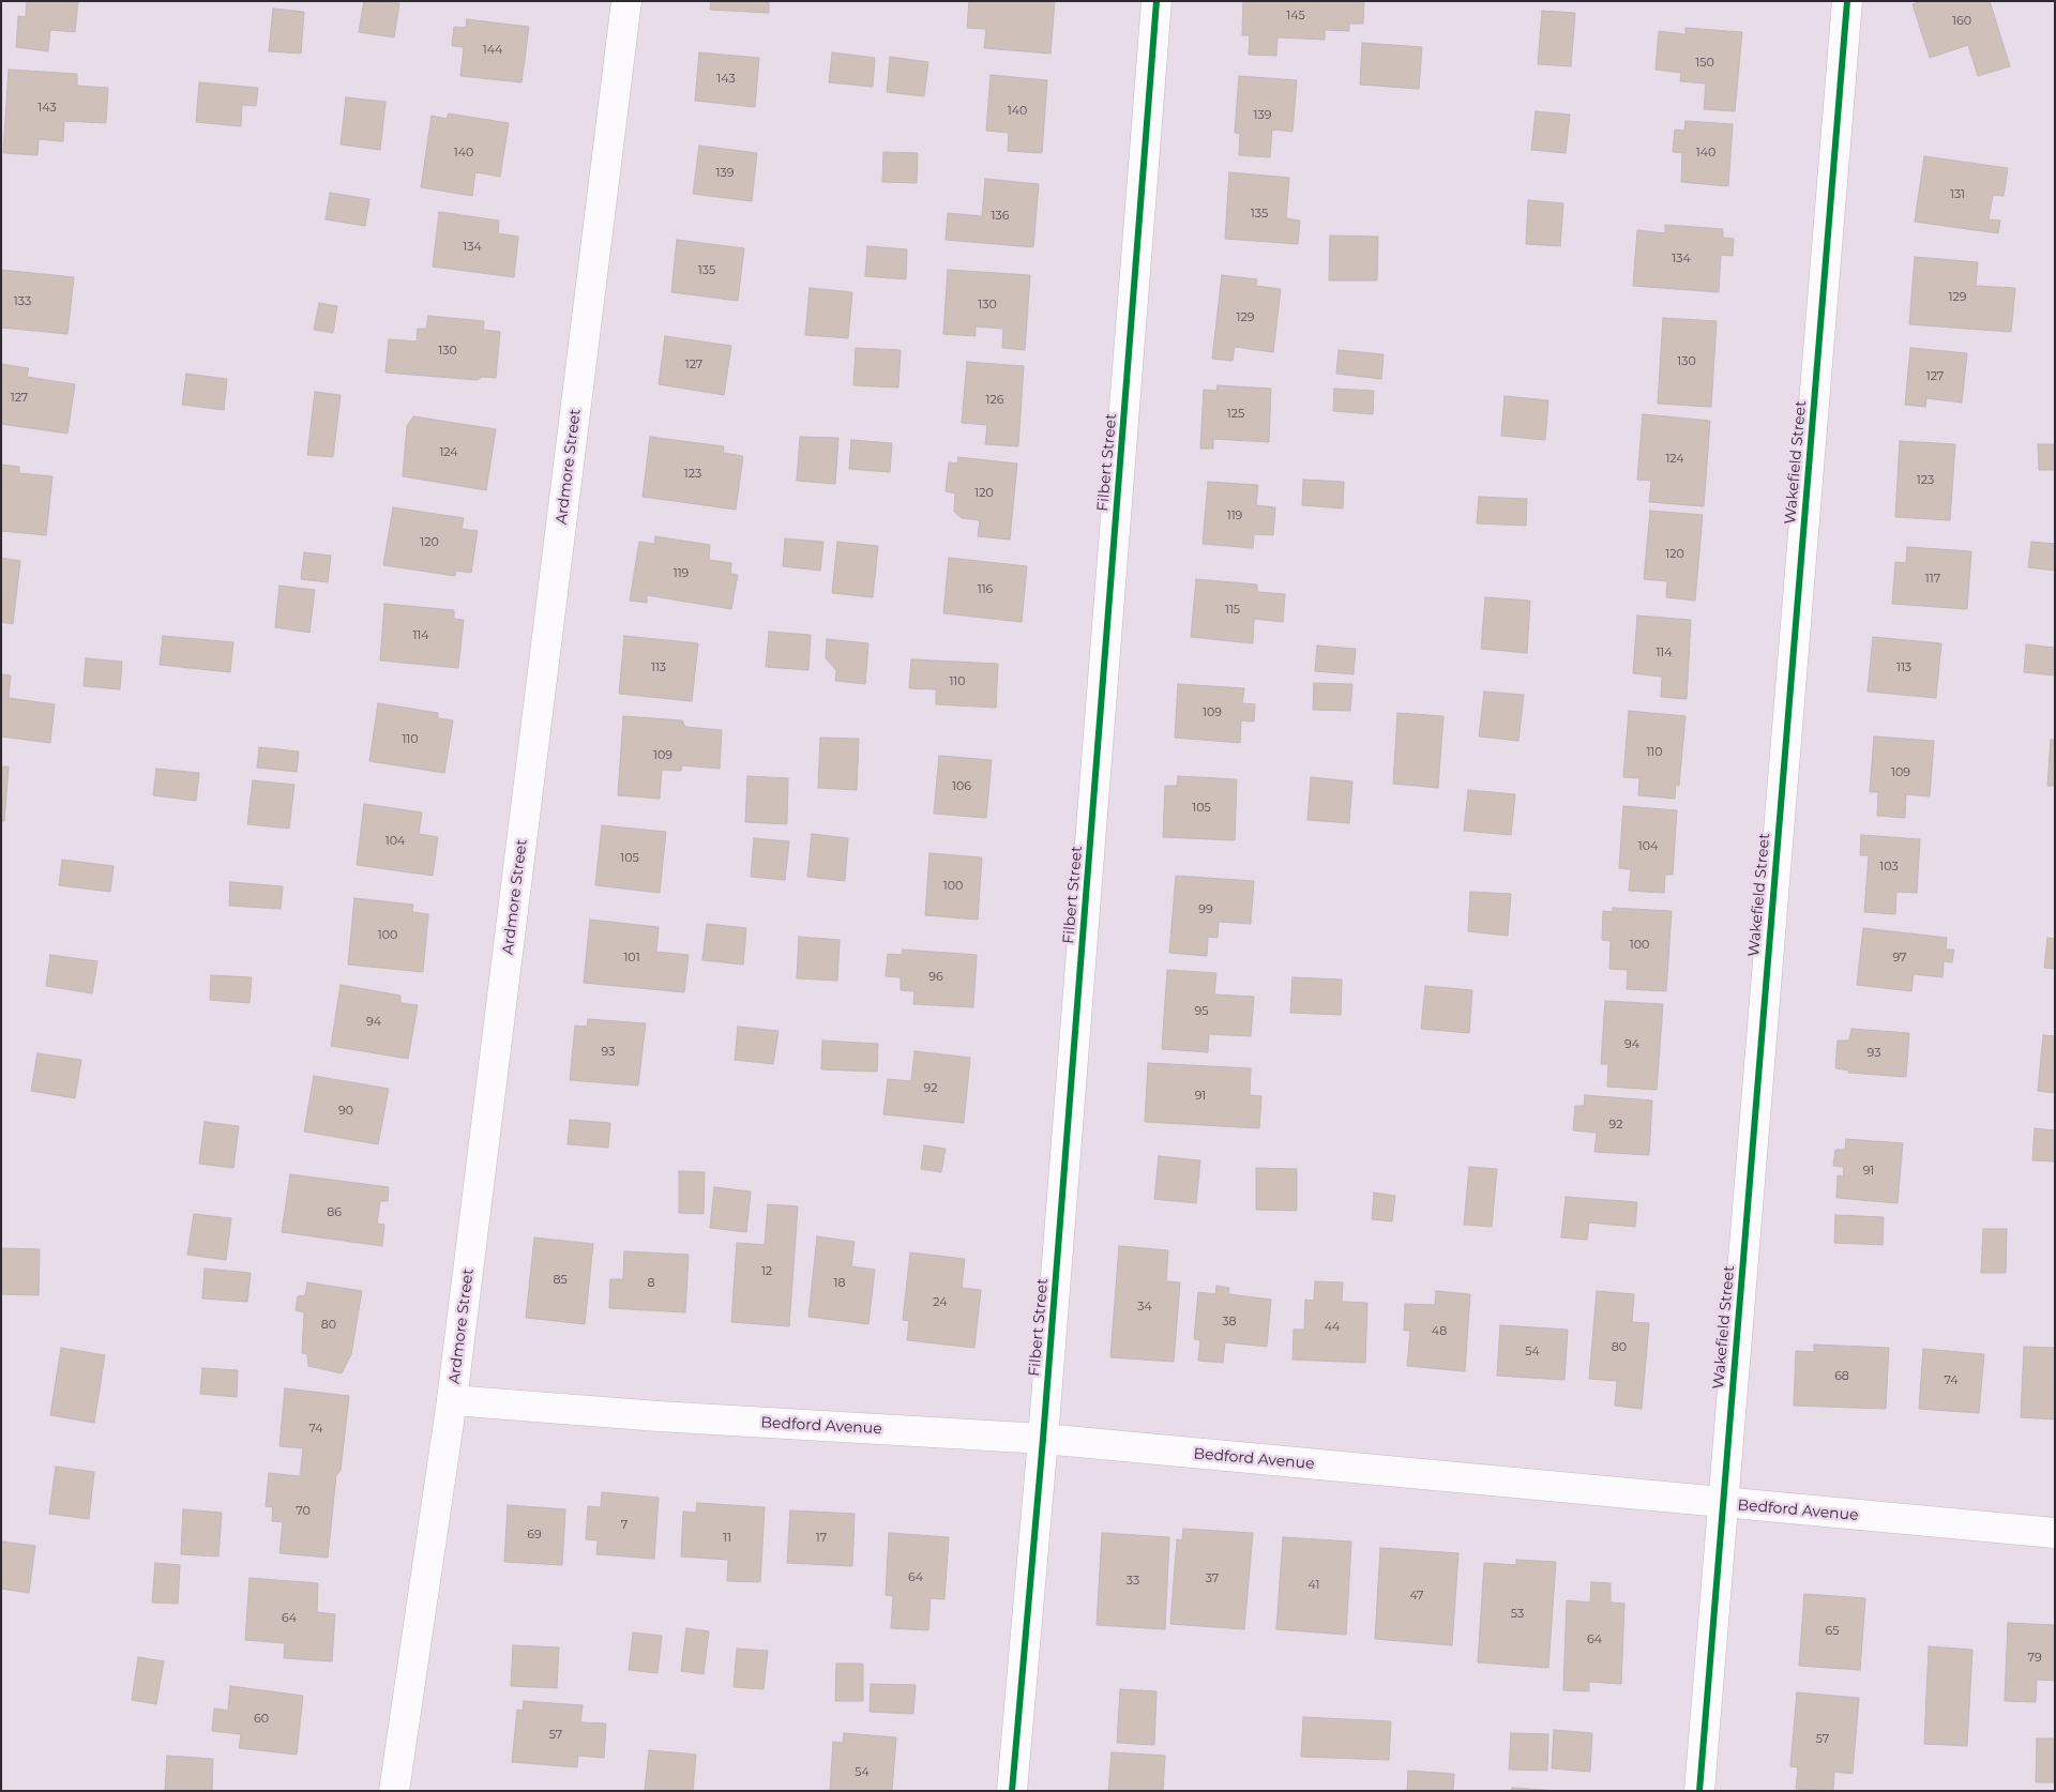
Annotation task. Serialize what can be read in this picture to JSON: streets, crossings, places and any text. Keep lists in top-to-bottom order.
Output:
{
  "streets": {
    "street": [
      "Filbert Street",
      "Wakefield Street",
      "Ardmore Street",
      "Bedford Avenue"
    ]
  },
  "crossings": [
    ["Filbert Street", "Bedford Avenue"],
    ["Wakefield Street", "Bedford Avenue"],
    ["Ardmore Street", "Bedford Avenue"]
  ],
  "house_numbers": [
    "145",
    "160",
    "144",
    "150",
    "143",
    "143",
    "140",
    "139",
    "140",
    "140",
    "139",
    "131",
    "135",
    "136",
    "134",
    "134",
    "135",
    "129",
    "133",
    "130",
    "129",
    "130",
    "130",
    "127",
    "127",
    "127",
    "126",
    "125",
    "124",
    "124",
    "123",
    "123",
    "120",
    "119",
    "120",
    "120",
    "119",
    "117",
    "116",
    "115",
    "114",
    "114",
    "113",
    "113",
    "110",
    "109",
    "110",
    "110",
    "109",
    "109",
    "106",
    "105",
    "104",
    "104",
    "105",
    "103",
    "100",
    "99",
    "100",
    "100",
    "101",
    "97",
    "96",
    "95",
    "94",
    "94",
    "93",
    "93",
    "92",
    "91",
    "90",
    "92",
    "91",
    "86",
    "12",
    "85",
    "8",
    "18",
    "24",
    "34",
    "38",
    "80",
    "44",
    "48",
    "80",
    "54",
    "68",
    "74",
    "74",
    "70",
    "7",
    "69",
    "11",
    "17",
    "64",
    "37",
    "33",
    "41",
    "47",
    "53",
    "64",
    "65",
    "64",
    "79",
    "60",
    "57",
    "57",
    "54"
  ]
}
